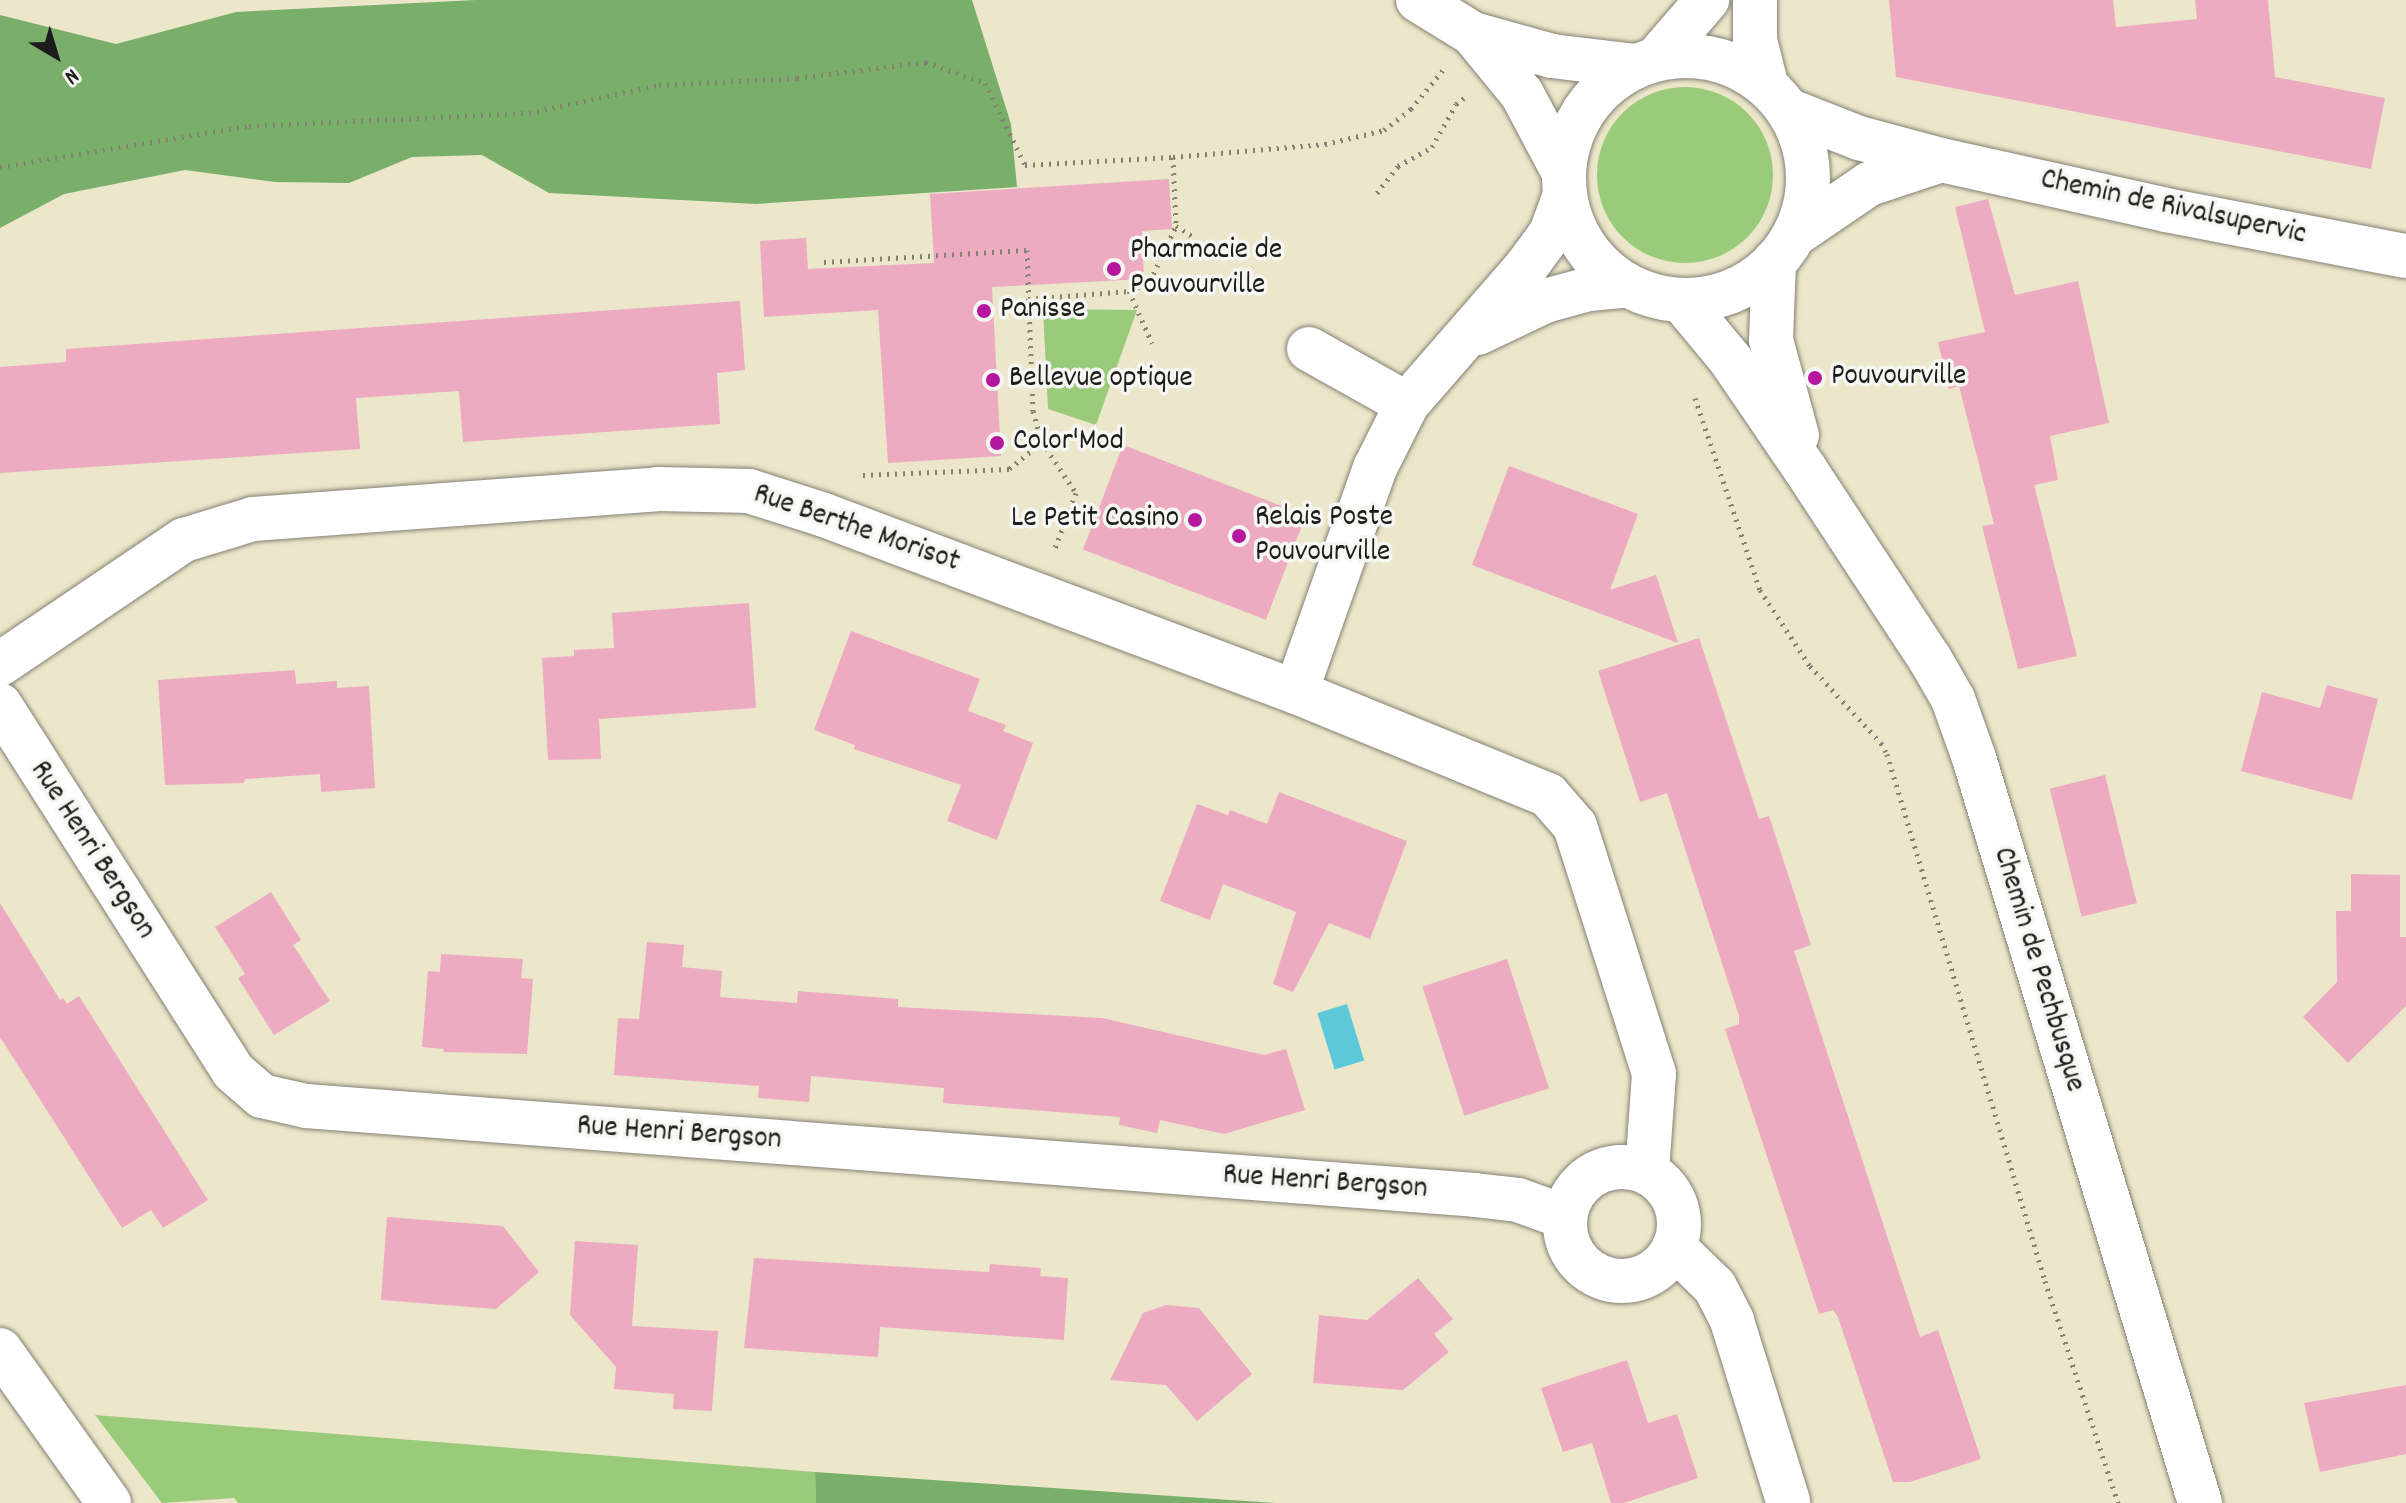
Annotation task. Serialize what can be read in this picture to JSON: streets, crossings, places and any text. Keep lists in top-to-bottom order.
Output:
{
  "streets": {
    "street": [
      "Chemin de Rivalsupervic",
      "Rue Berthe Morisot",
      "Rue Henri Bergson",
      "Chemin de Pechbusque"
    ]
  },
  "crossings": [
    ["Chemin de Rivalsupervic", "Chemin de Pechbusque"]
  ],
  "places": [
    "Pharmacie de Pouvourville",
    "Panisse",
    "Pouvourville",
    "Bellevue optique",
    "Color'Mod",
    "Le Petit Casino",
    "Relais Poste Pouvourville"
  ],
  "north": "bottom right"
}
